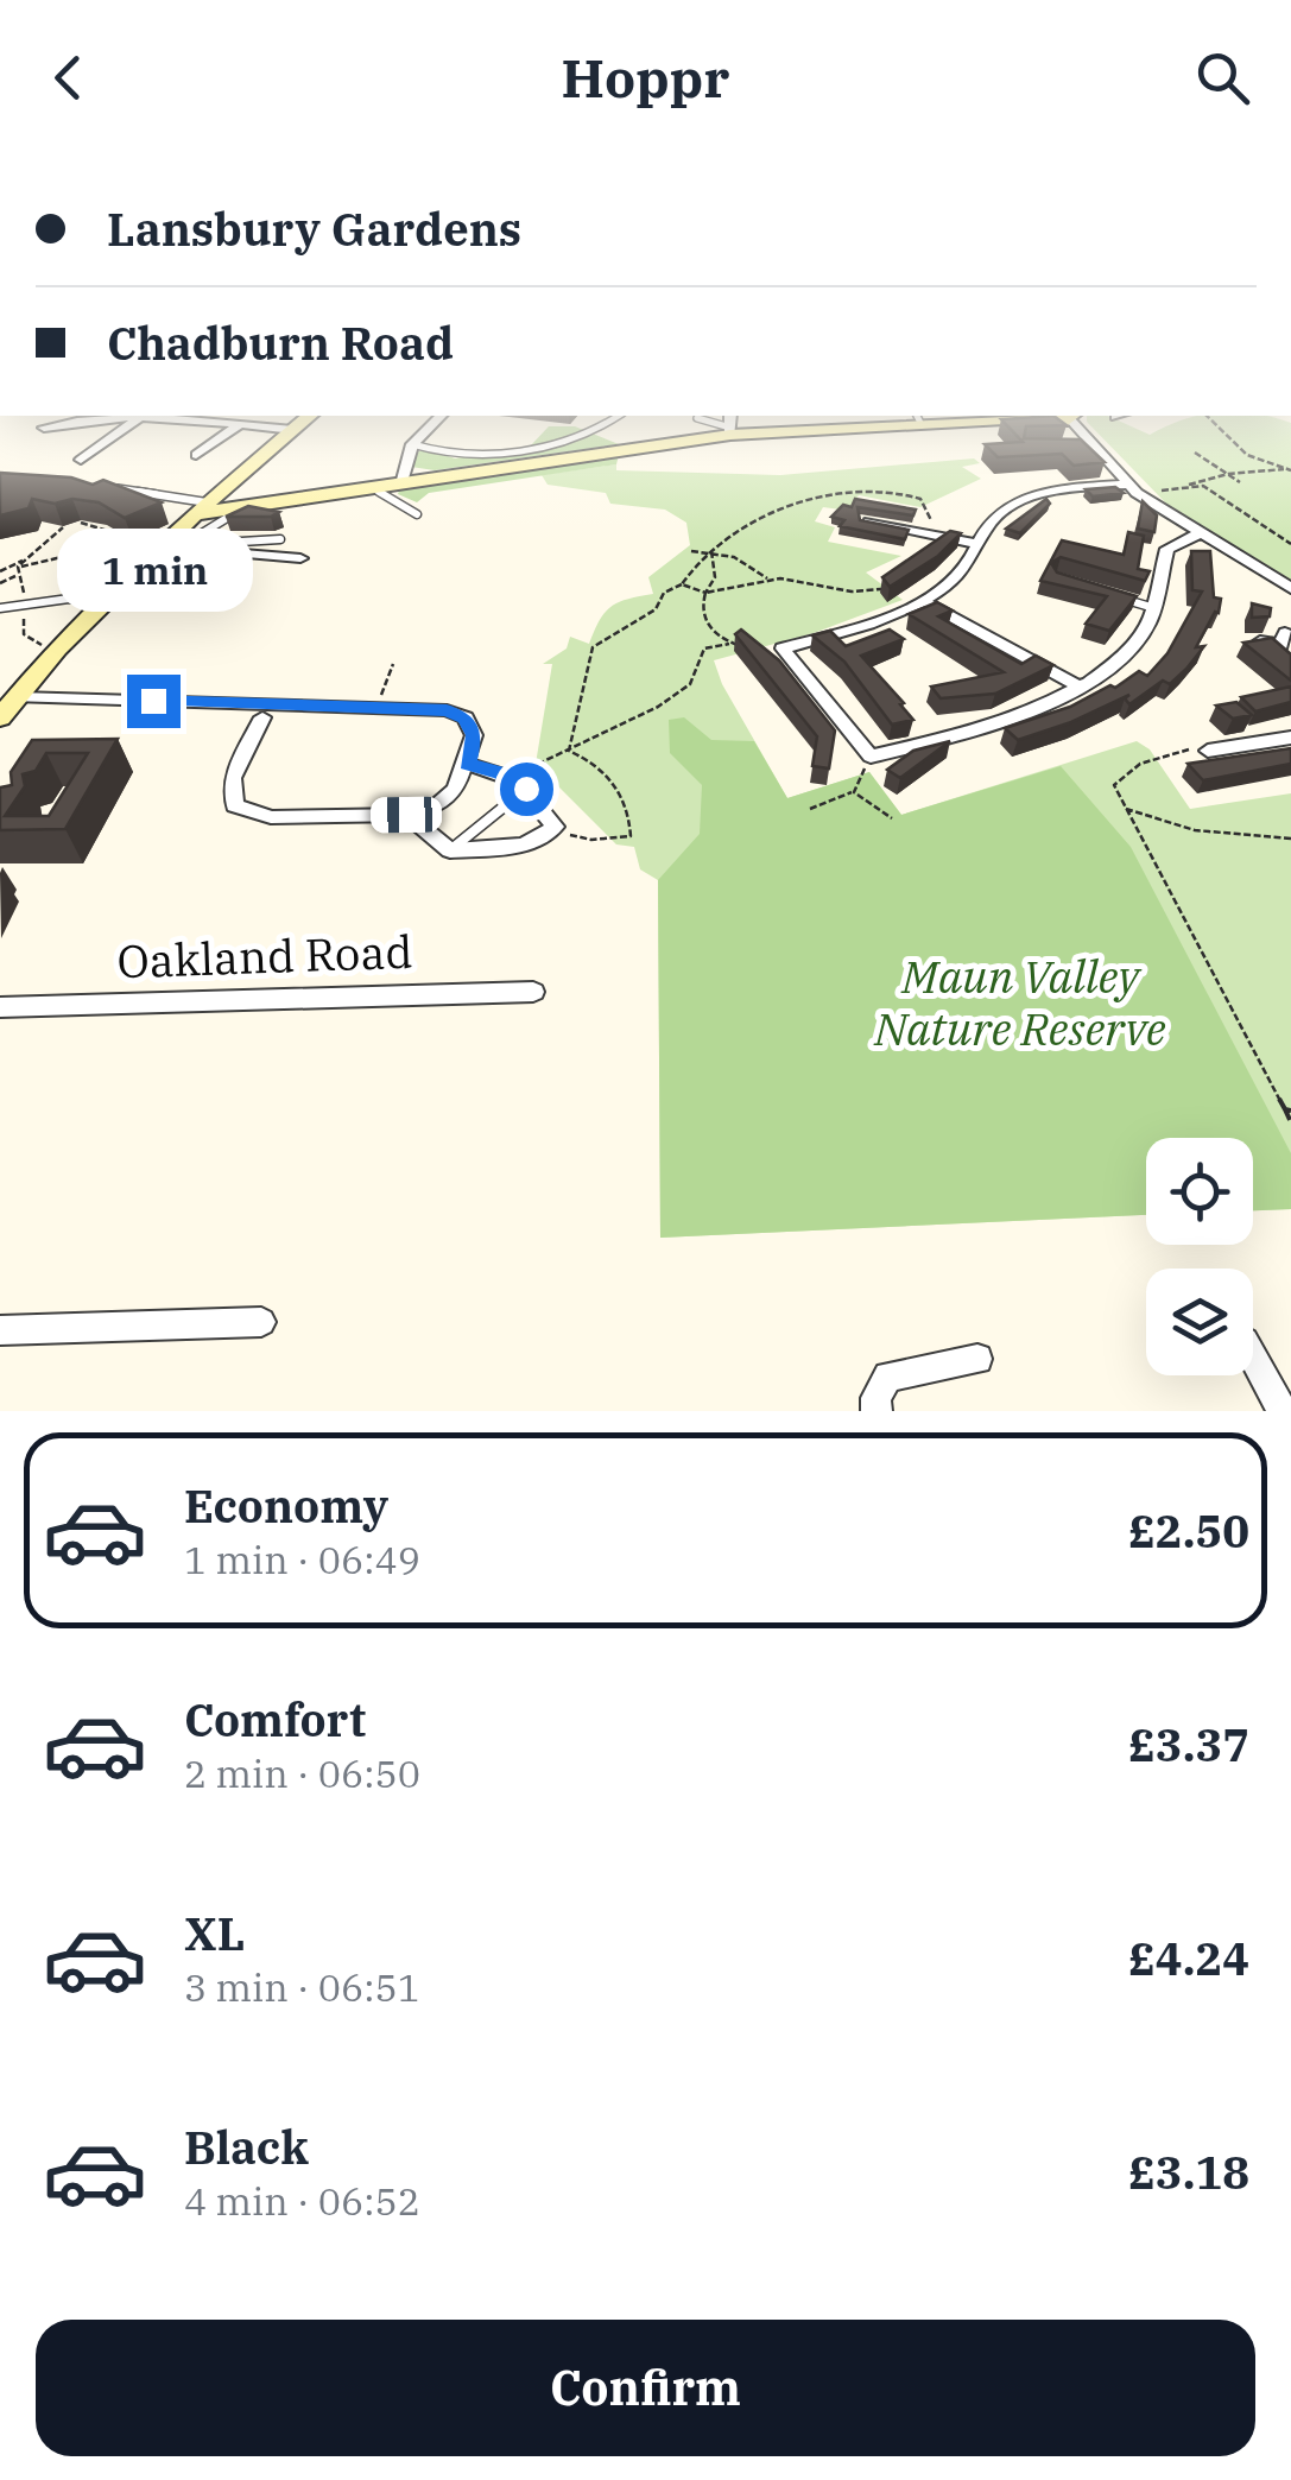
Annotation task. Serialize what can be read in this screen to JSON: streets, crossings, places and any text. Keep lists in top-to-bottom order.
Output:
{
  "streets": {
    "street": ["Oakland Road"]
  },
  "parks": ["Maun Valley Nature Reserve"],
  "page": {
    "header": "Hoppr",
    "banner": ["Lansbury Gardens", "Chadburn Road"],
    "bubble": "1 min",
    "list": [
      {
        "name": "Economy",
        "note": "1 min · 06:49",
        "value": "£2.50"
      },
      {
        "name": "Comfort",
        "note": "2 min · 06:50",
        "value": "£3.37"
      },
      {
        "name": "XL",
        "note": "3 min · 06:51",
        "value": "£4.24"
      },
      {
        "name": "Black",
        "note": "4 min · 06:52",
        "value": "£3.18"
      }
    ],
    "buttons": "Confirm"
  }
}
